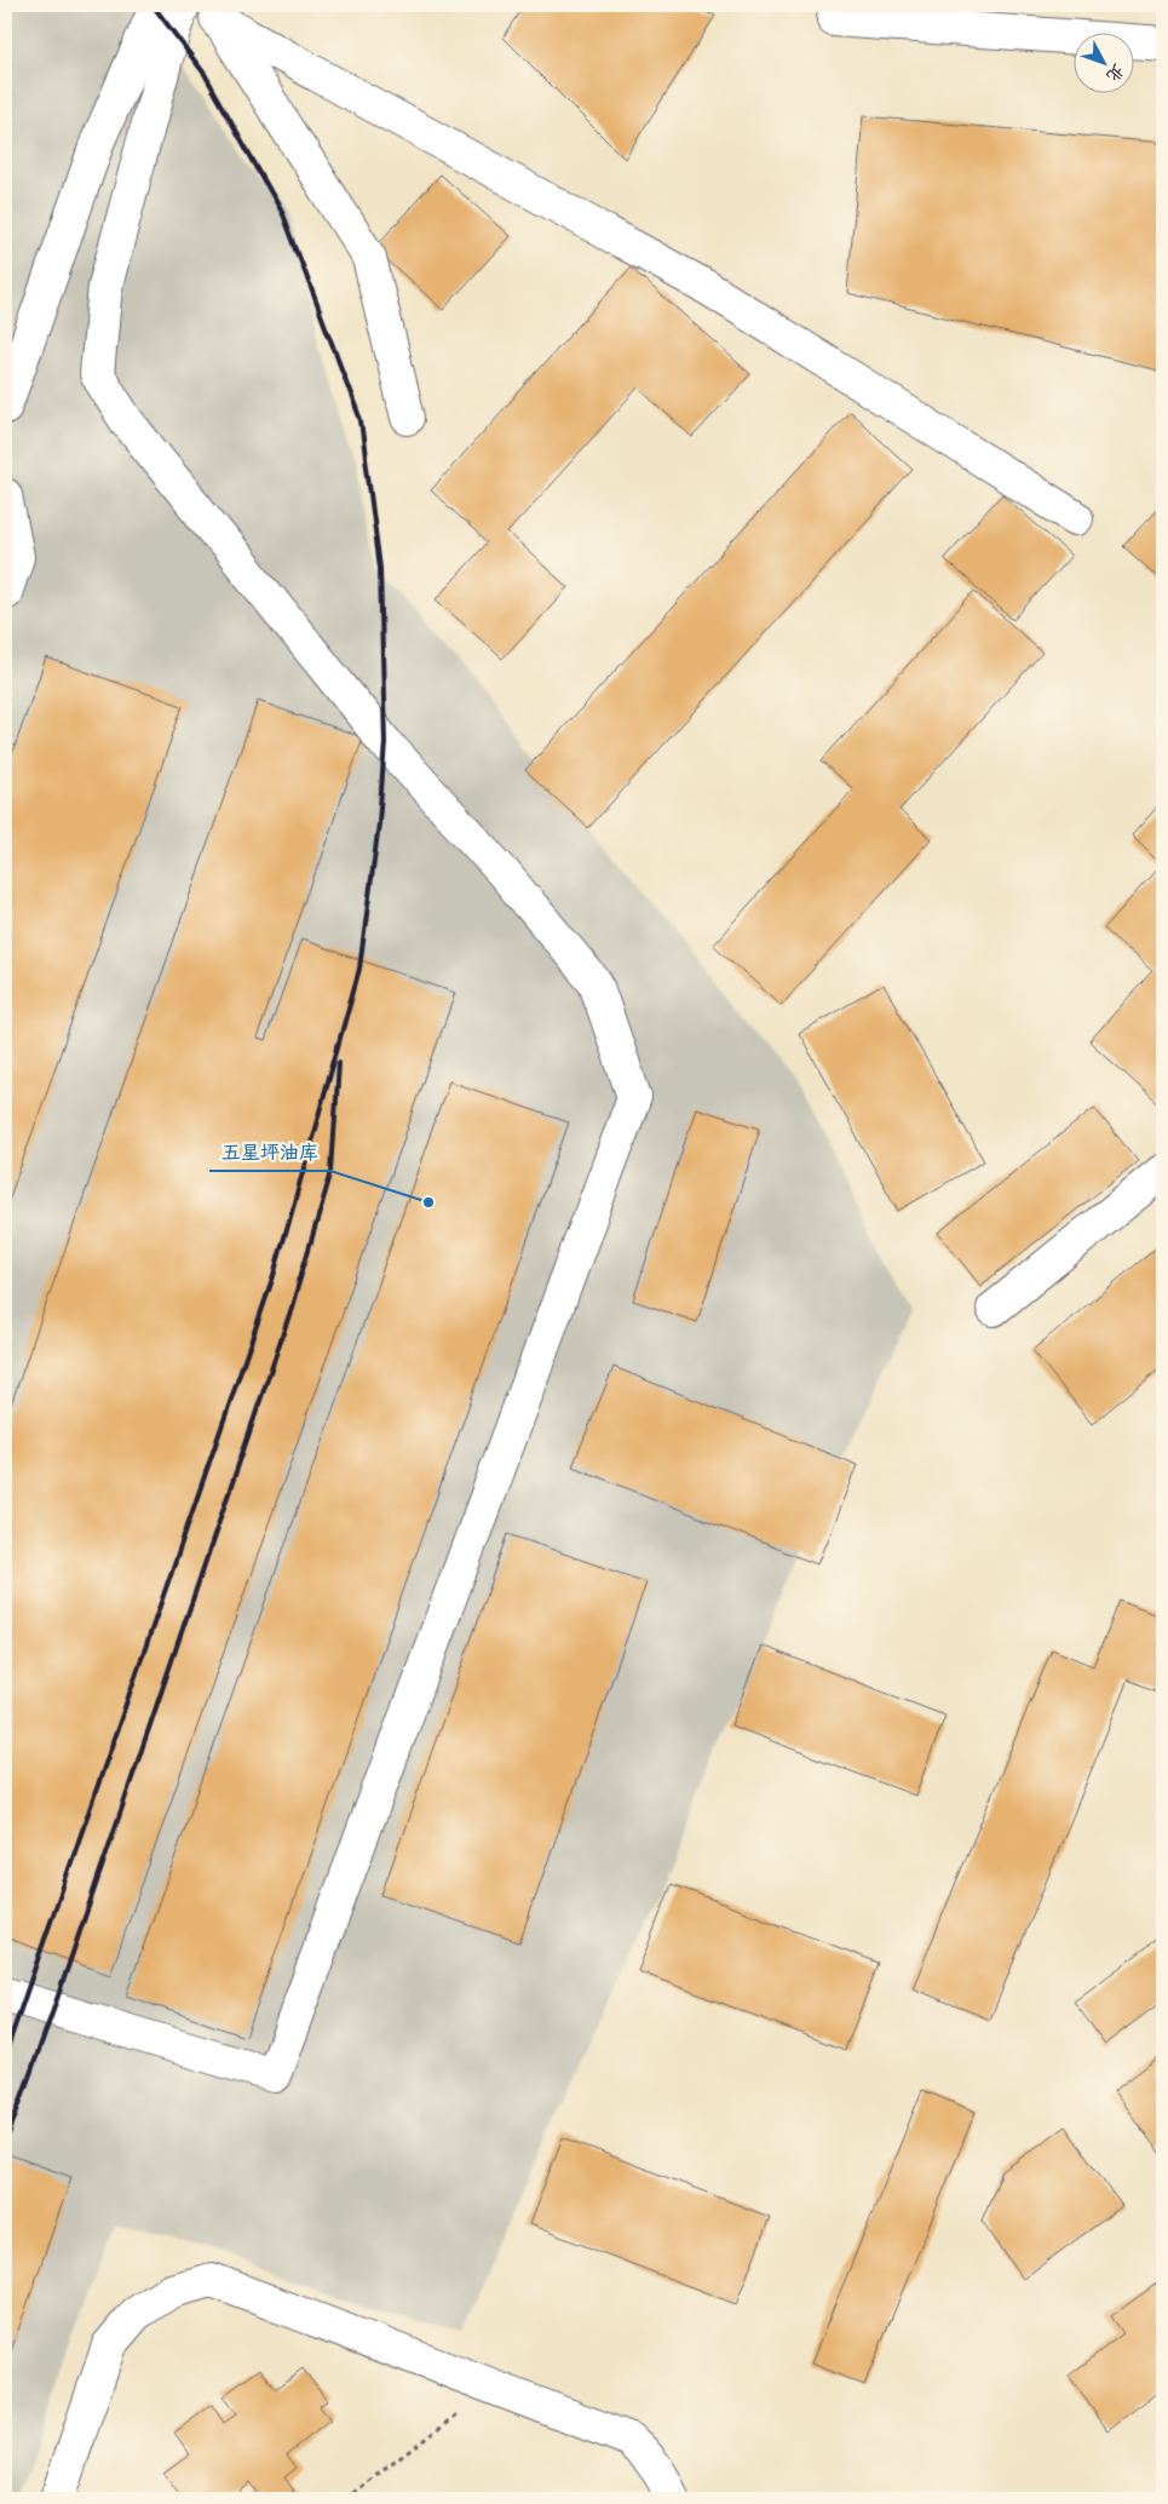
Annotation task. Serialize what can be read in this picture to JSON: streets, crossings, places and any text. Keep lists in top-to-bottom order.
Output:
{
  "places": ["五星坪油库"],
  "north": "bottom right"
}
